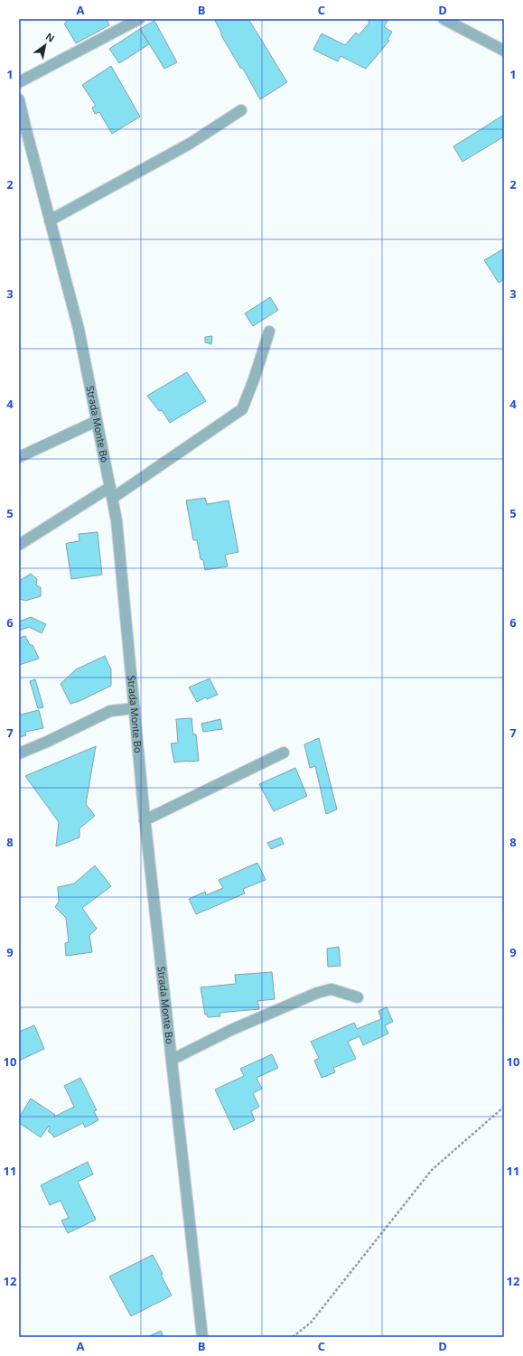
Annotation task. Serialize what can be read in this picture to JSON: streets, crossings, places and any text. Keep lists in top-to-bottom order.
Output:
{
  "streets": {
    "street": ["Strada Monte Bo"]
  },
  "north": "top right",
  "grid": {
    "columns": [
      "A",
      "B",
      "C",
      "D"
    ],
    "rows": [
      "1",
      "2",
      "3",
      "4",
      "5",
      "6",
      "7",
      "8",
      "9",
      "10",
      "11",
      "12"
    ]
  }
}
